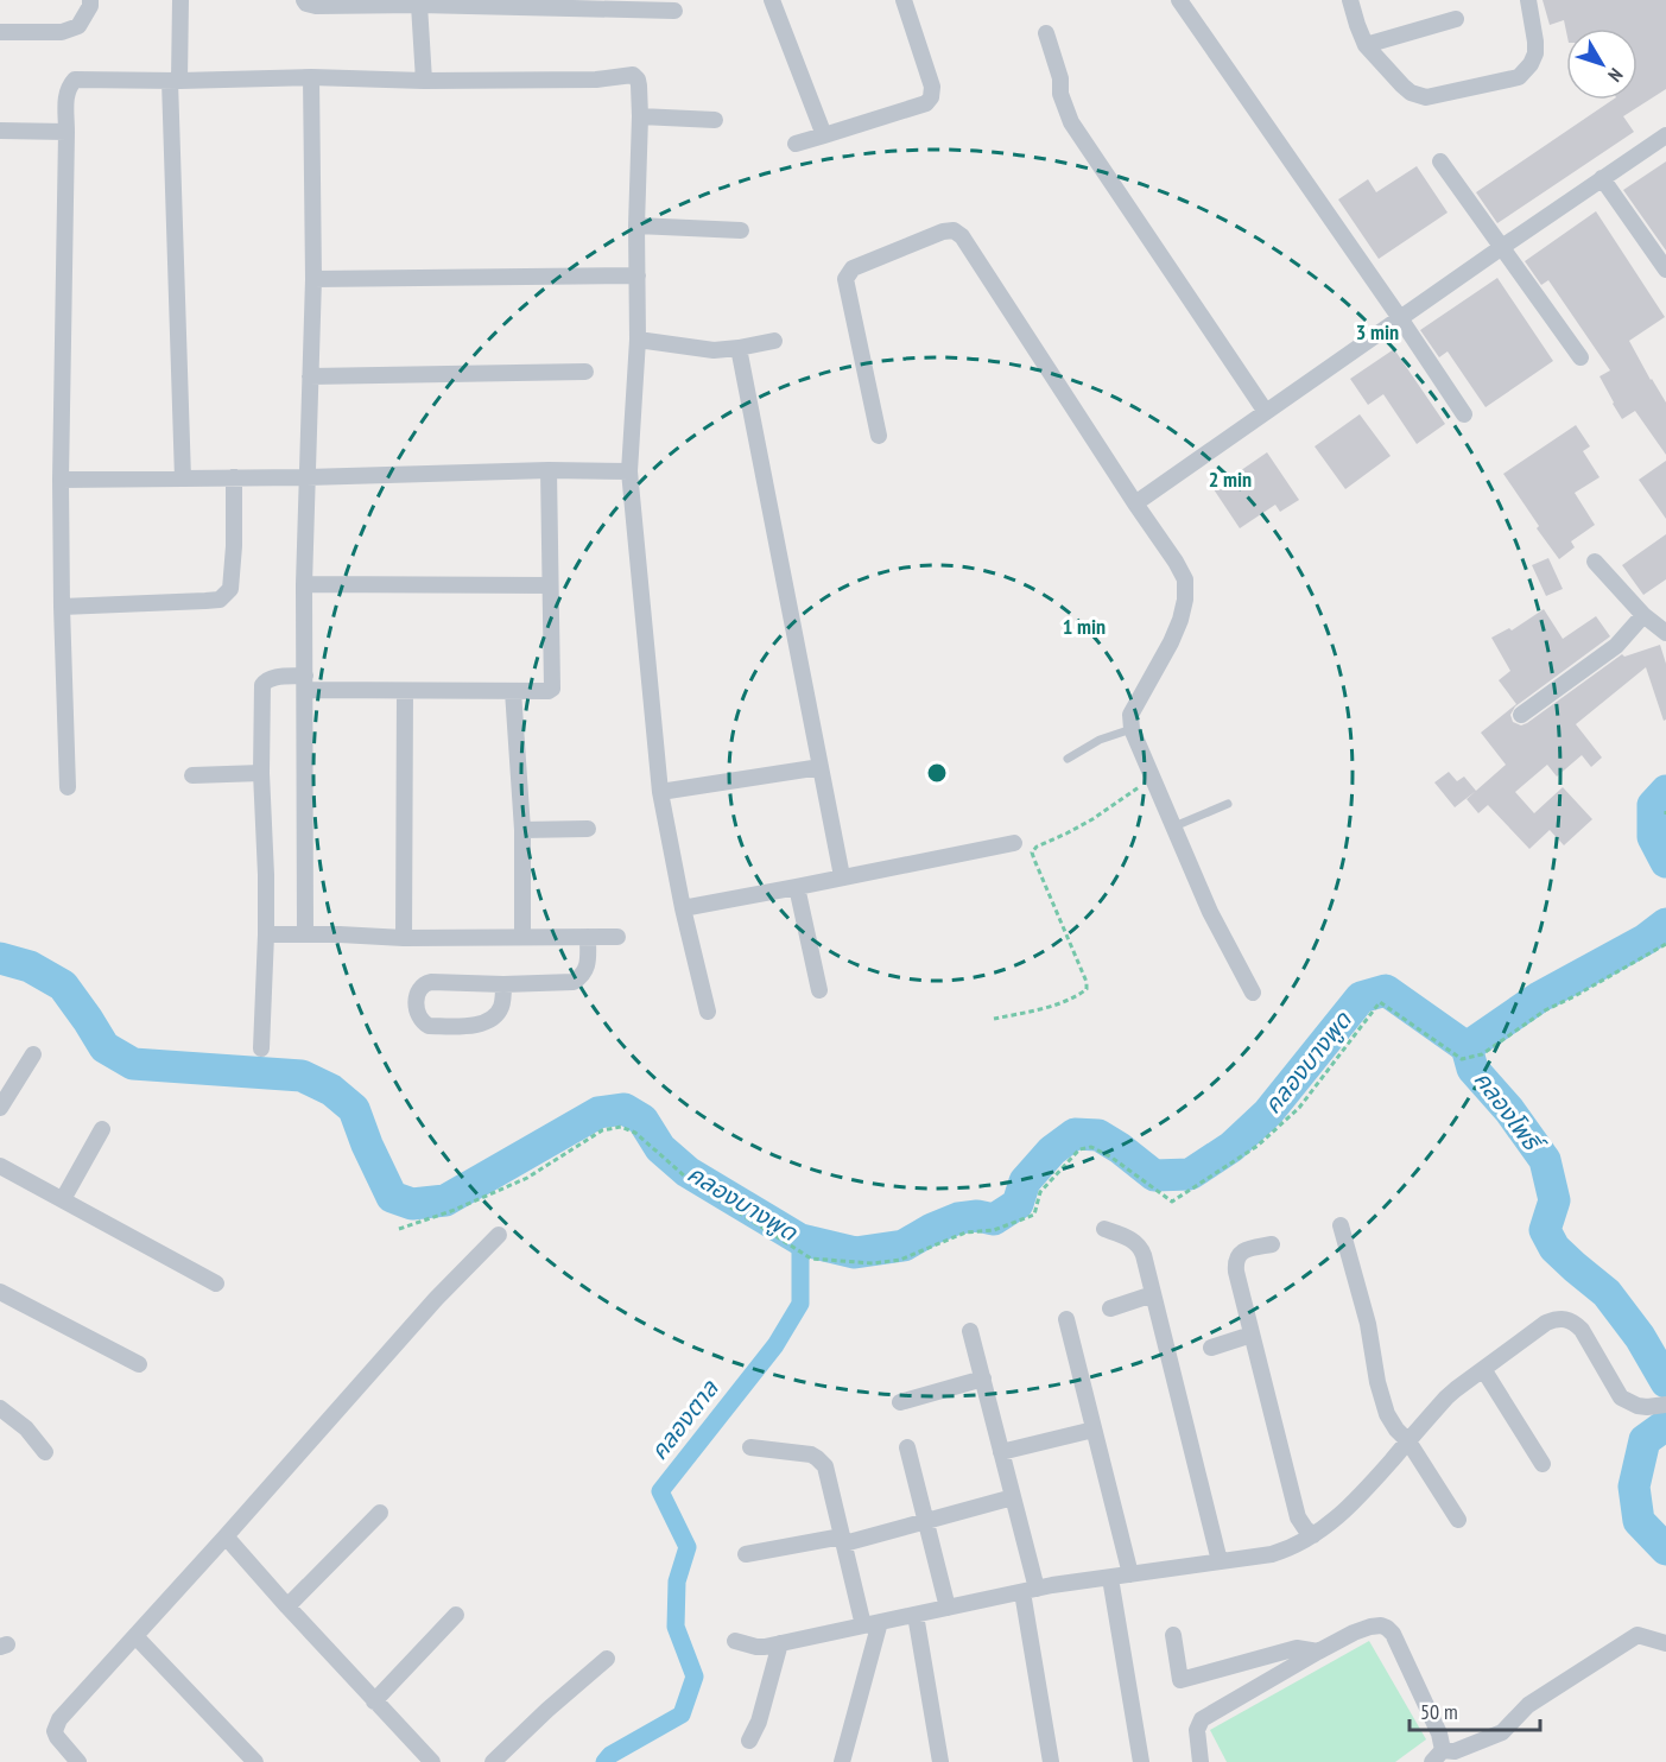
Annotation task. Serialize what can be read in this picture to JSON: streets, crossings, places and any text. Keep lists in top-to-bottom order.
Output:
{
  "water": ["คลองบางพูด", "คลองโพธิ์", "คลองตาล"],
  "scale_bar": "50 m",
  "north": "bottom right",
  "rings": ["3 min", "2 min", "1 min"]
}
